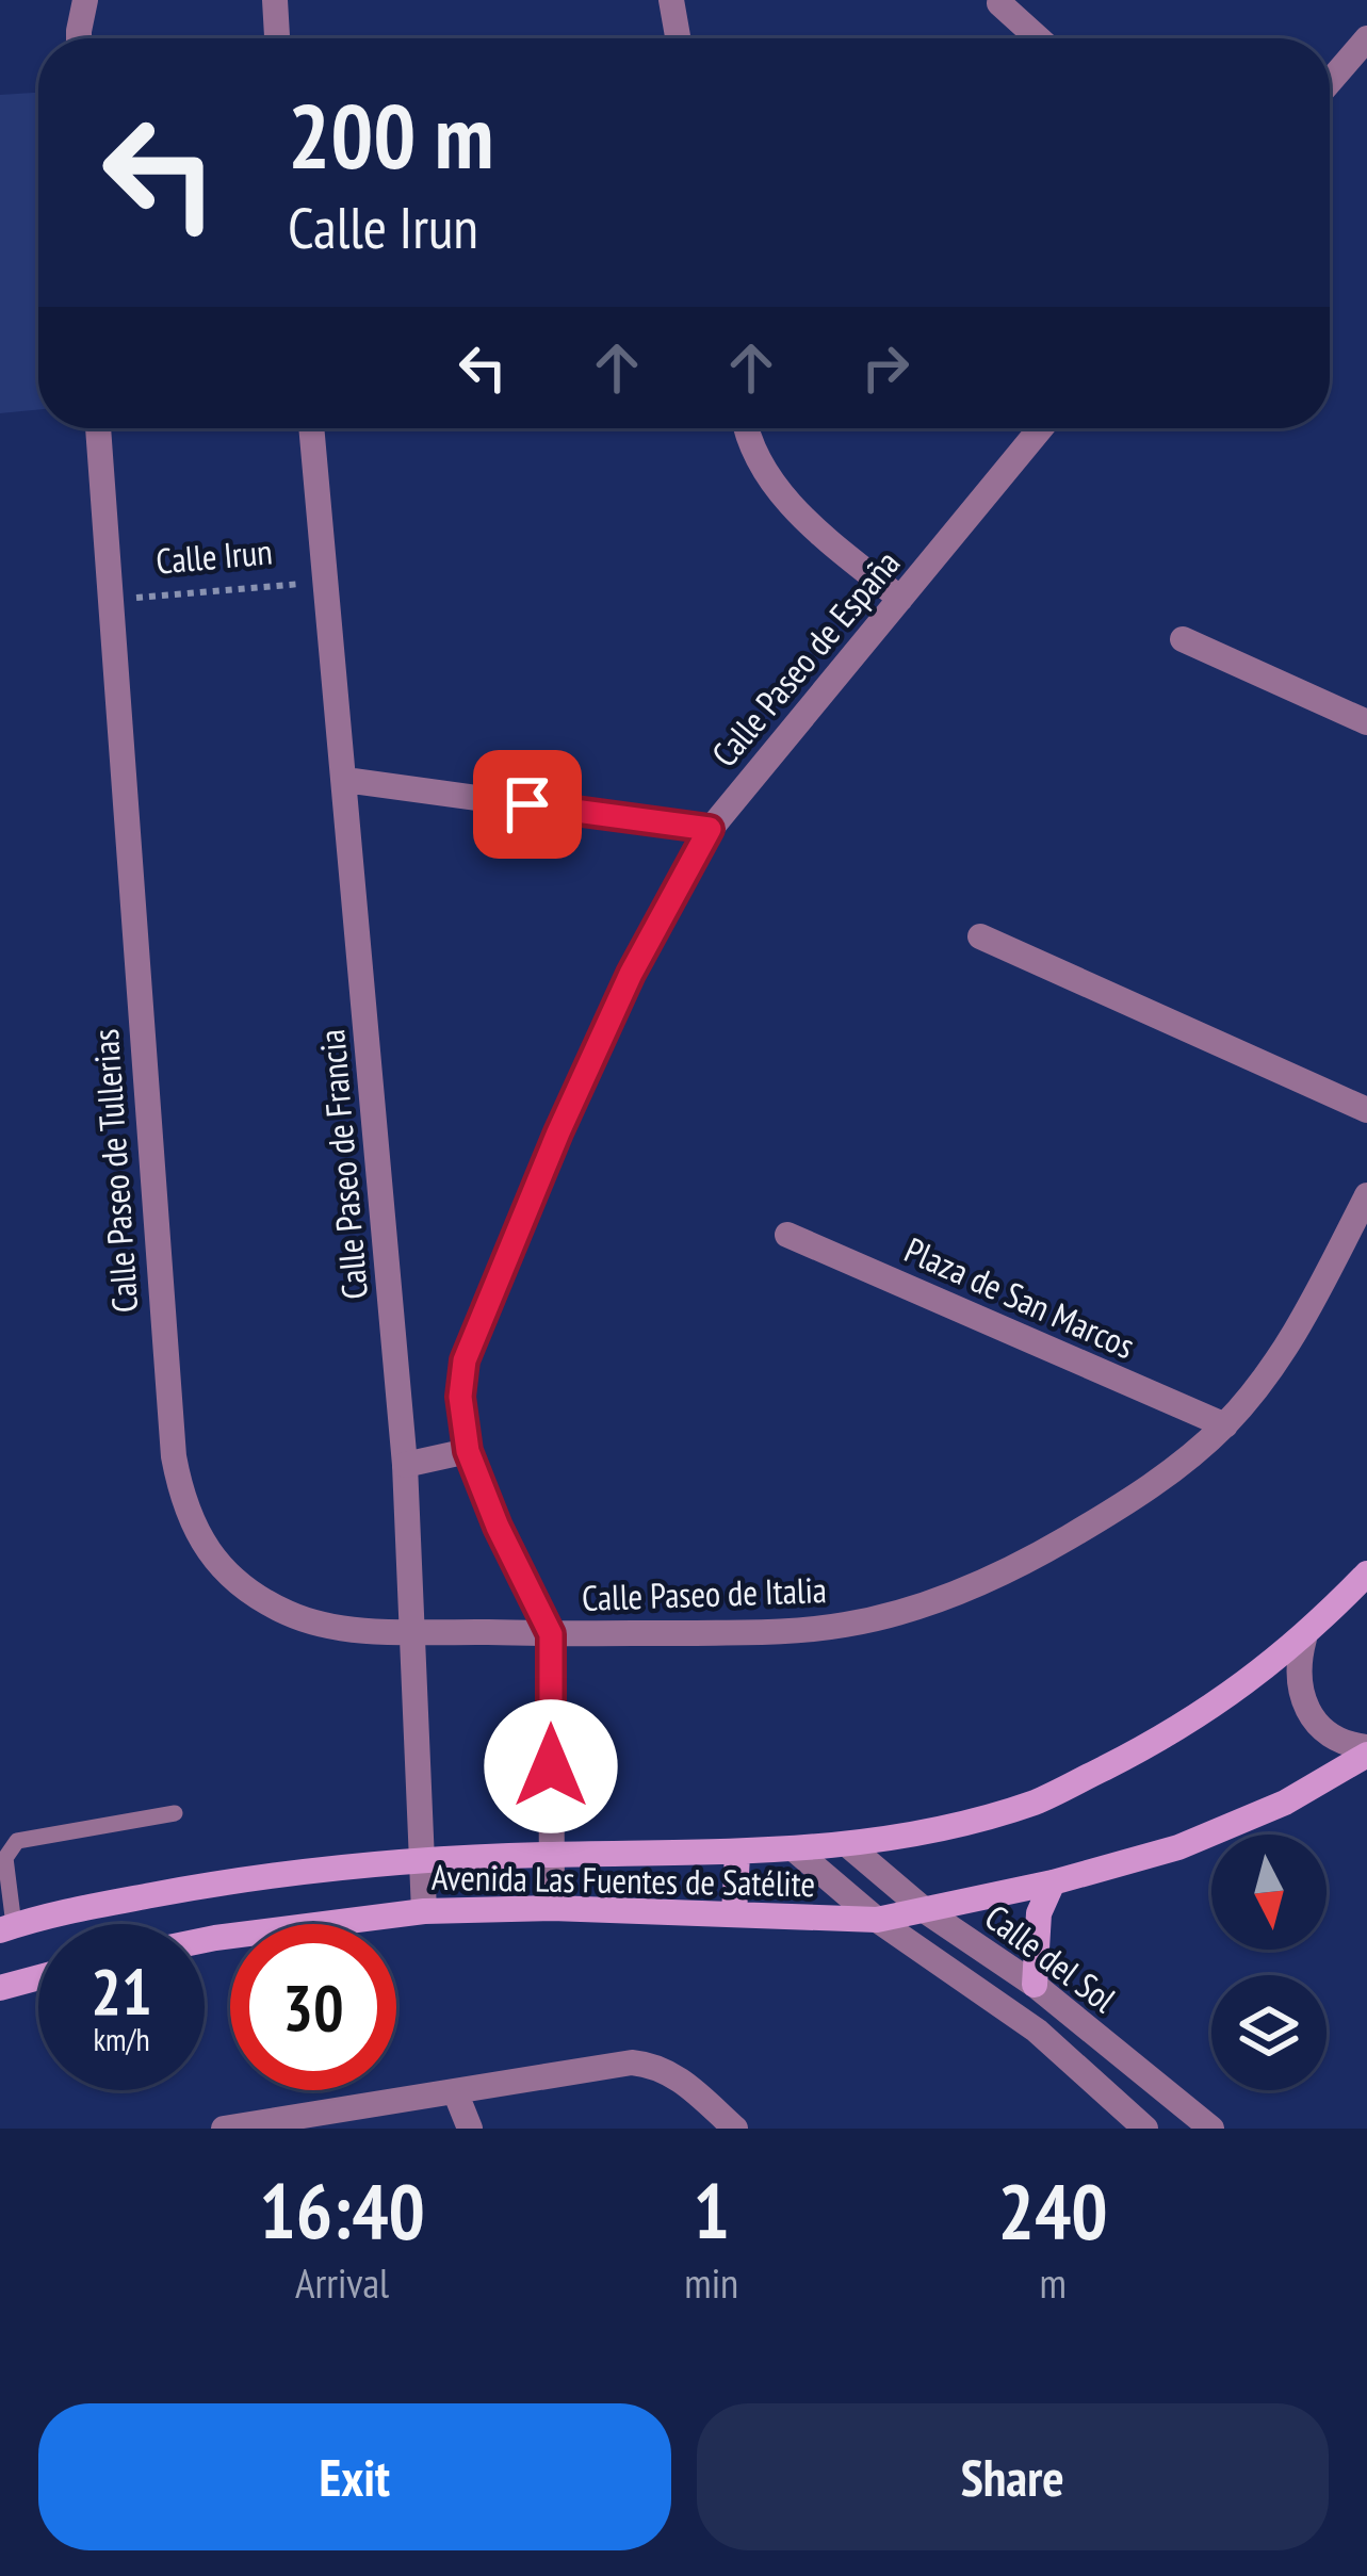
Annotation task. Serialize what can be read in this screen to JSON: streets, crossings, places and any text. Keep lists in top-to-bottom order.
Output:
{
  "streets": {
    "main road": ["Avenida Las Fuentes de Satélite"],
    "street": [
      "Calle Paseo de España",
      "Calle Paseo de Francia",
      "Calle Paseo de Tullerias",
      "Plaza de San Marcos",
      "Calle Paseo de Italia",
      "Calle del Sol"
    ],
    "path": ["Calle Irun"]
  },
  "crossings": [
    ["Calle Irun", "Calle Paseo de Francia"],
    ["Calle Irun", "Calle Paseo de Tullerias"],
    ["Calle Paseo de España", "Calle Paseo de Tullerias"],
    ["Calle Paseo de España", "Calle Paseo de Italia"],
    ["Calle Paseo de España", "Avenida Las Fuentes de Satélite"],
    ["Calle Paseo de Francia", "Calle Paseo de Tullerias"],
    ["Calle Paseo de Francia", "Avenida Las Fuentes de Satélite"],
    ["Calle Paseo de Tullerias", "Calle Paseo de Italia"],
    ["Plaza de San Marcos", "Calle Paseo de Italia"],
    ["Avenida Las Fuentes de Satélite", "Calle del Sol"]
  ],
  "north": "bottom",
  "page": {
    "turn": ["200 m", "Calle Irun"],
    "speed": "21 km/h",
    "limit": "30",
    "eta": [
      "16:40",
      "Arrival",
      "1",
      "min",
      "240",
      "m"
    ],
    "buttons": ["Exit", "Share"]
  }
}
